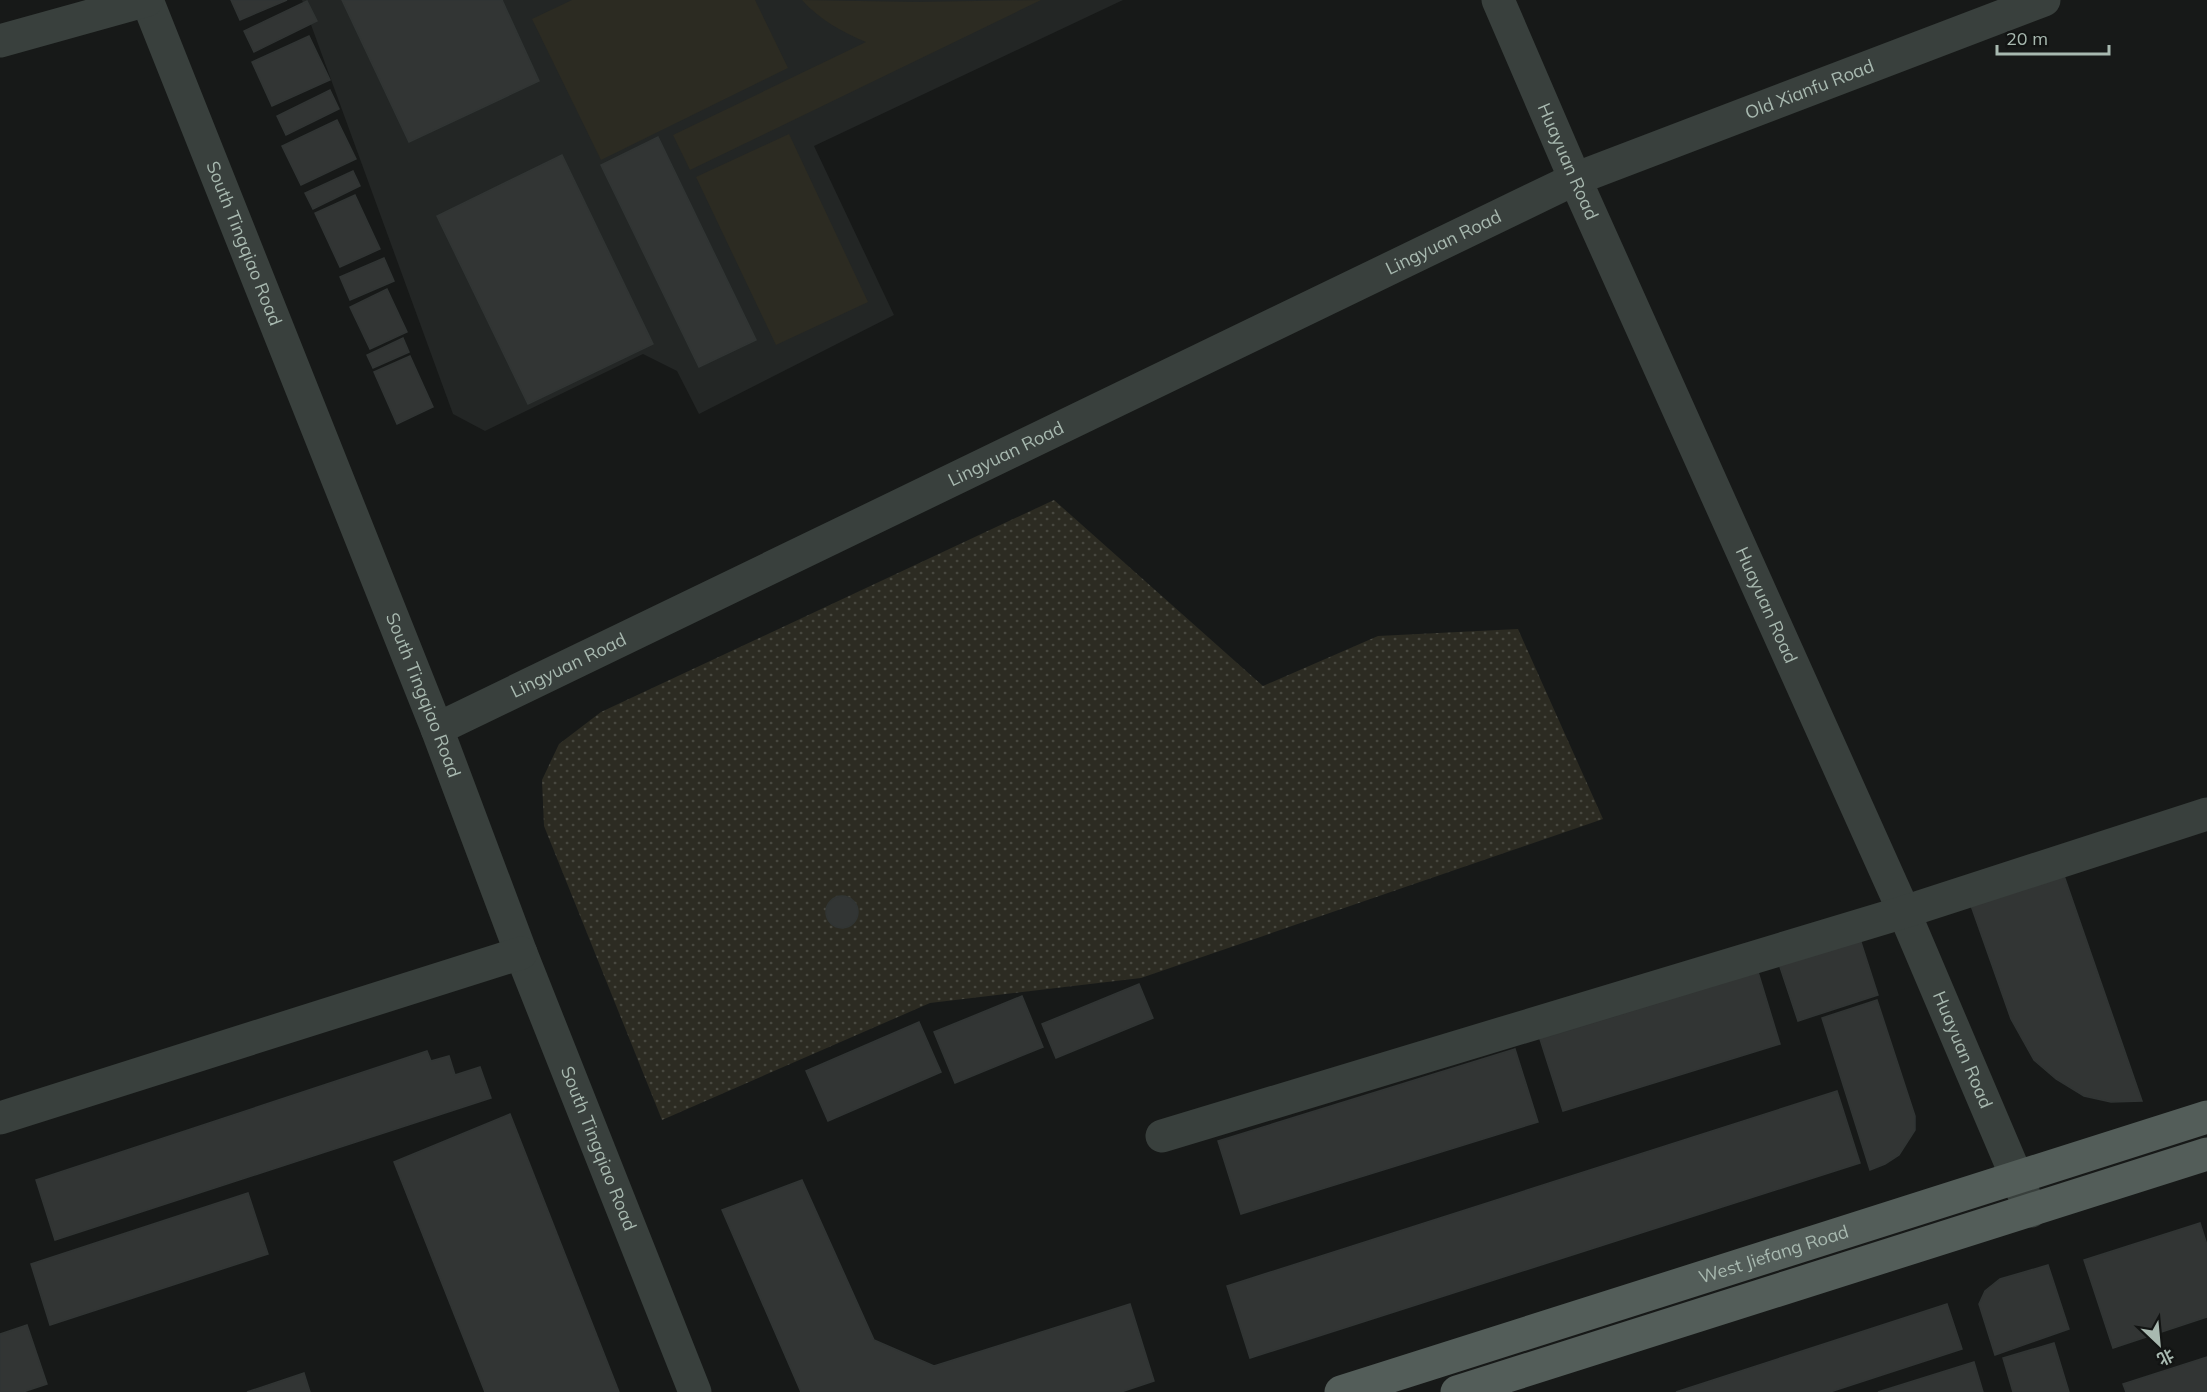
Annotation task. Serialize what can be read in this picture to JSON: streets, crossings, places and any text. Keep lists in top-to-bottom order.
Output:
{
  "streets": {
    "main road": ["West Jiefang Road"],
    "street": [
      "Old Xianfu Road",
      "Huayuan Road",
      "South Tingqiao Road",
      "Lingyuan Road"
    ]
  },
  "crossings": [
    ["Old Xianfu Road", "Huayuan Road"],
    ["Old Xianfu Road", "Lingyuan Road"],
    ["Huayuan Road", "Lingyuan Road"],
    ["Huayuan Road", "West Jiefang Road"],
    ["South Tingqiao Road", "Lingyuan Road"]
  ],
  "scale_bar": "20 m",
  "north": "bottom right"
}
